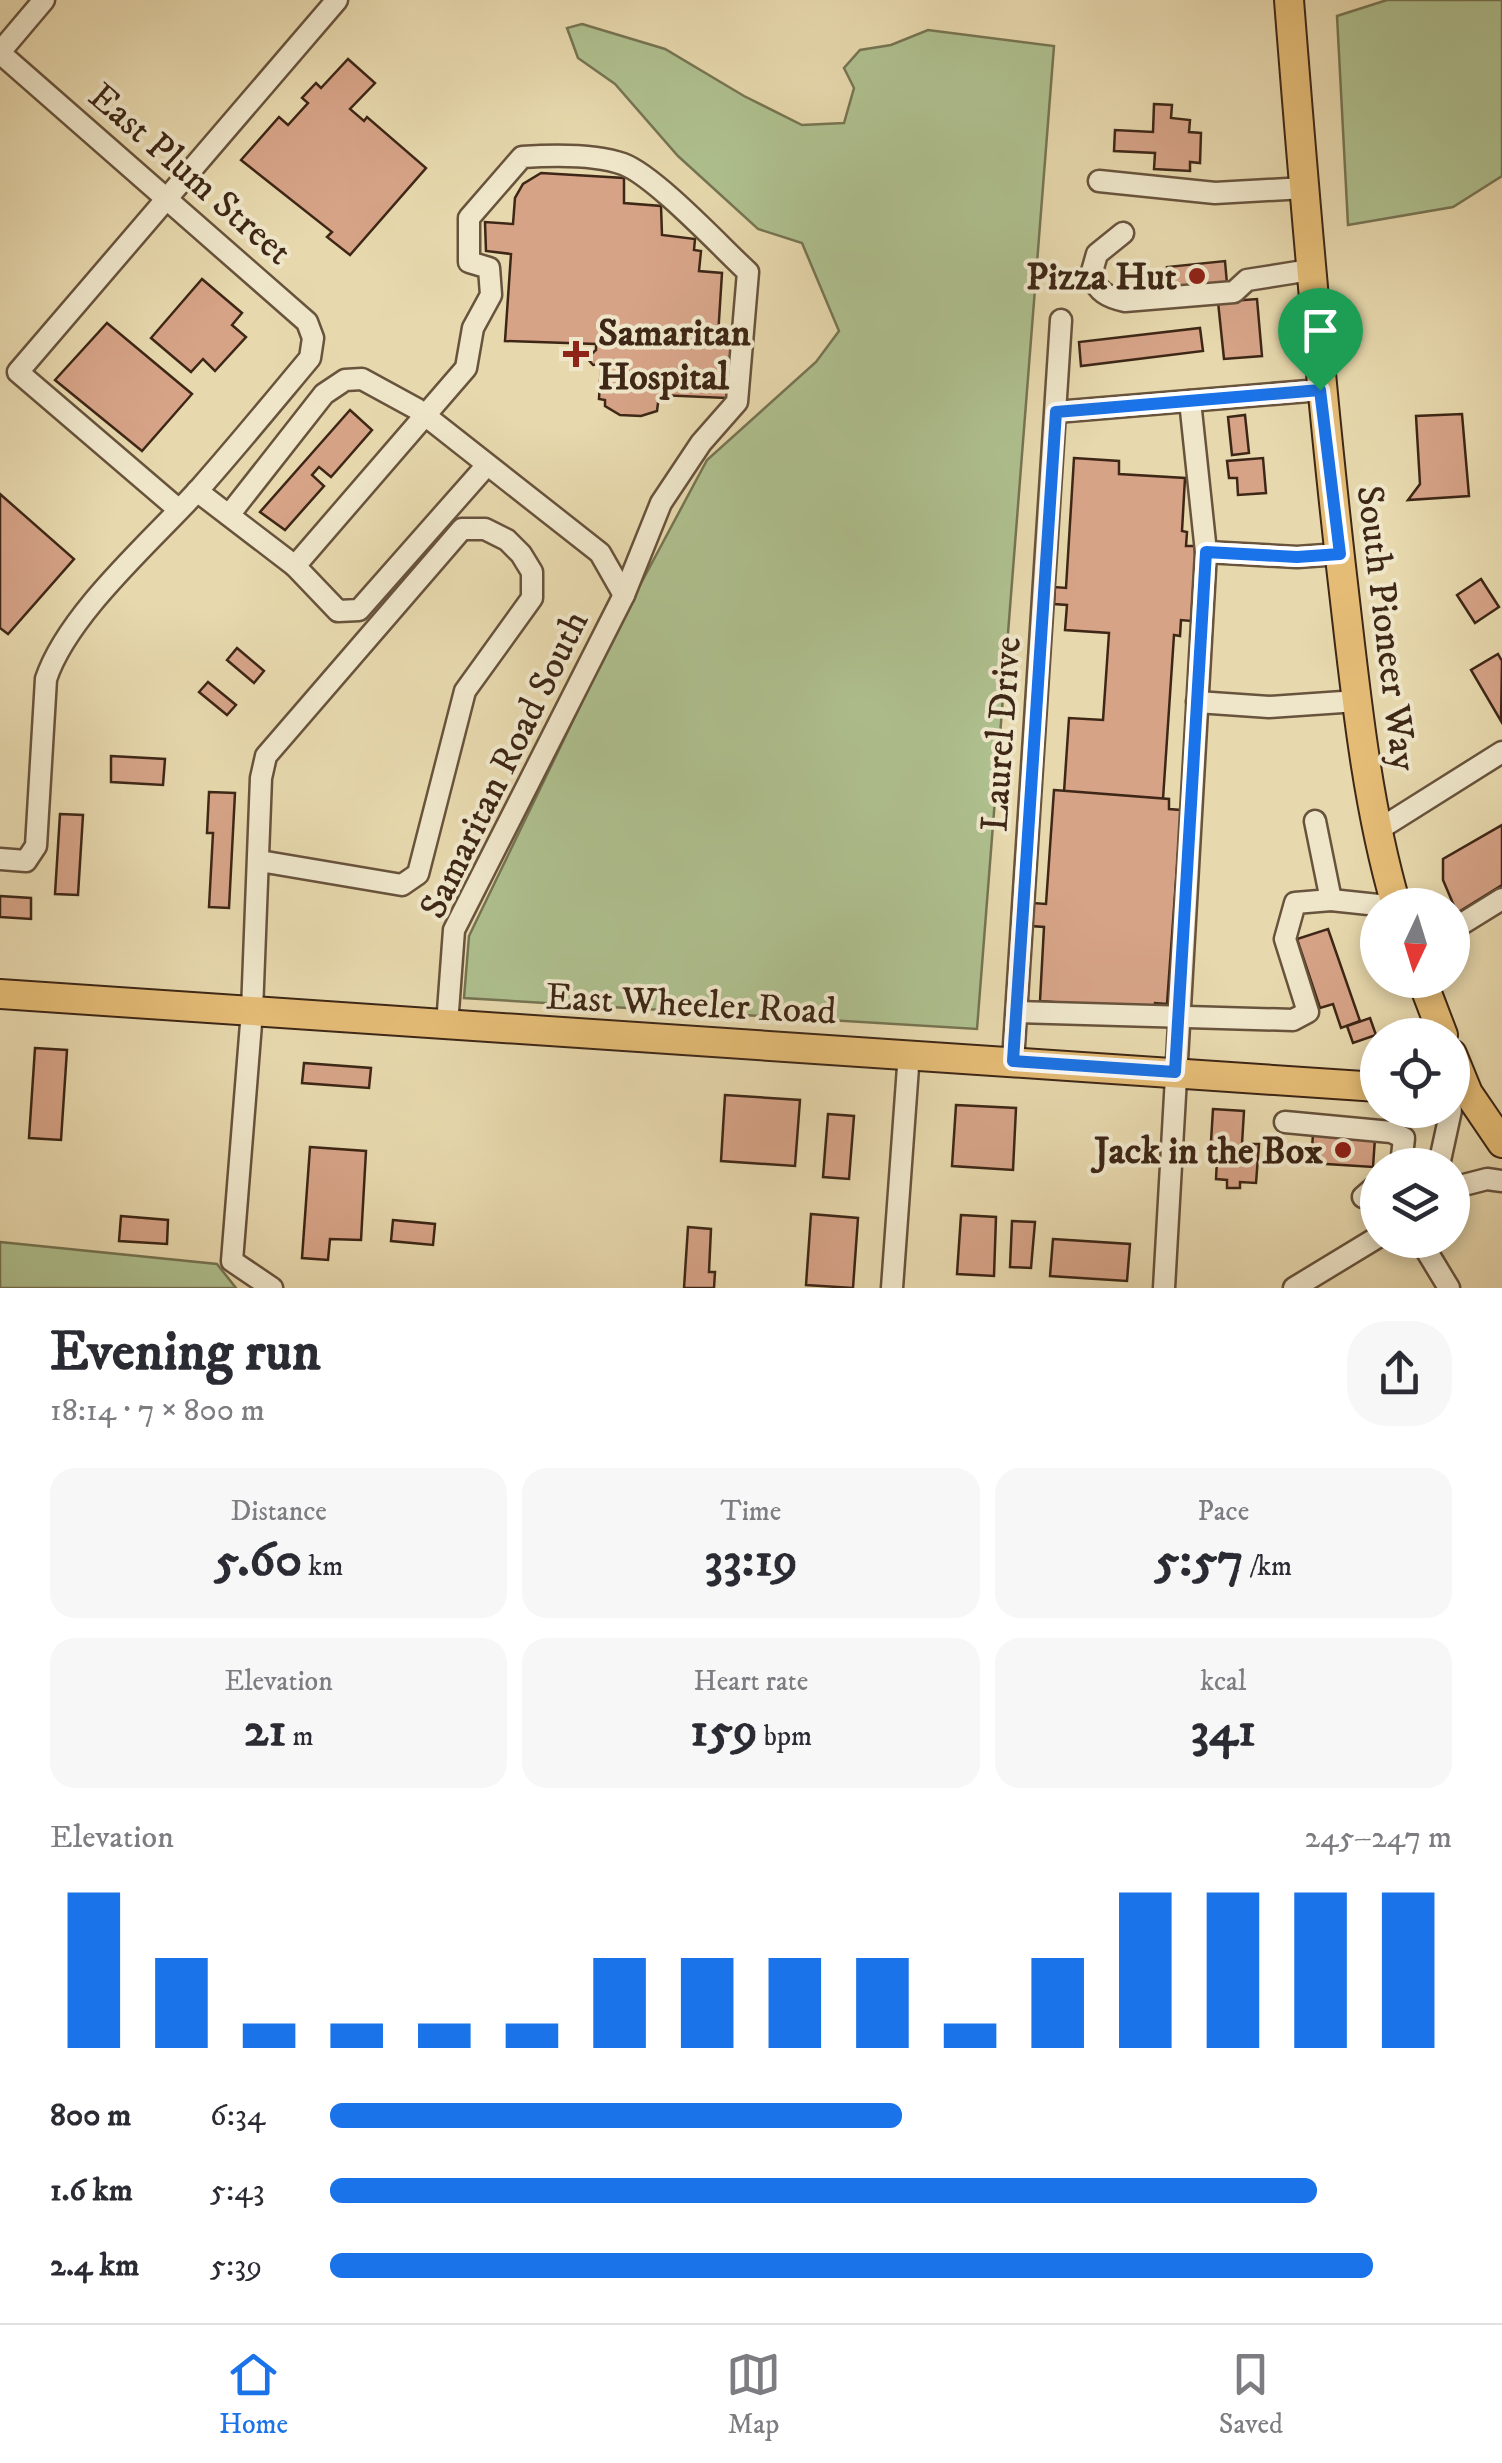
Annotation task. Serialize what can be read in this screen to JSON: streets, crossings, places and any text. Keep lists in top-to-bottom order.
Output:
{
  "streets": {
    "main road": ["South Pioneer Way", "East Wheeler Road"],
    "street": ["East Plum Street", "Laurel Drive", "Samaritan Road South"]
  },
  "crossings": [
    ["Laurel Drive", "East Wheeler Road"],
    ["Samaritan Road South", "East Wheeler Road"]
  ],
  "places": {
    "other": ["Pizza Hut", "Jack in the Box"],
    "health": ["Samaritan Hospital"]
  },
  "north": "bottom",
  "page": {
    "heading": ["Evening run", "18:14 · 7 × 800 m"],
    "stats": [
      ["Distance", "5.60 km"],
      ["Time", "33:19"],
      ["Pace", "5:57 /km"],
      ["Elevation", "21 m"],
      ["Heart rate", "159 bpm"],
      ["kcal", "341"]
    ],
    "chart": ["Elevation", "245–247 m"],
    "list": [
      {
        "name": "800 m",
        "note": "6:34"
      },
      {
        "name": "1.6 km",
        "note": "5:43"
      },
      {
        "name": "2.4 km",
        "note": "5:39"
      }
    ],
    "tabs": ["Home", "Map", "Saved"]
  }
}
